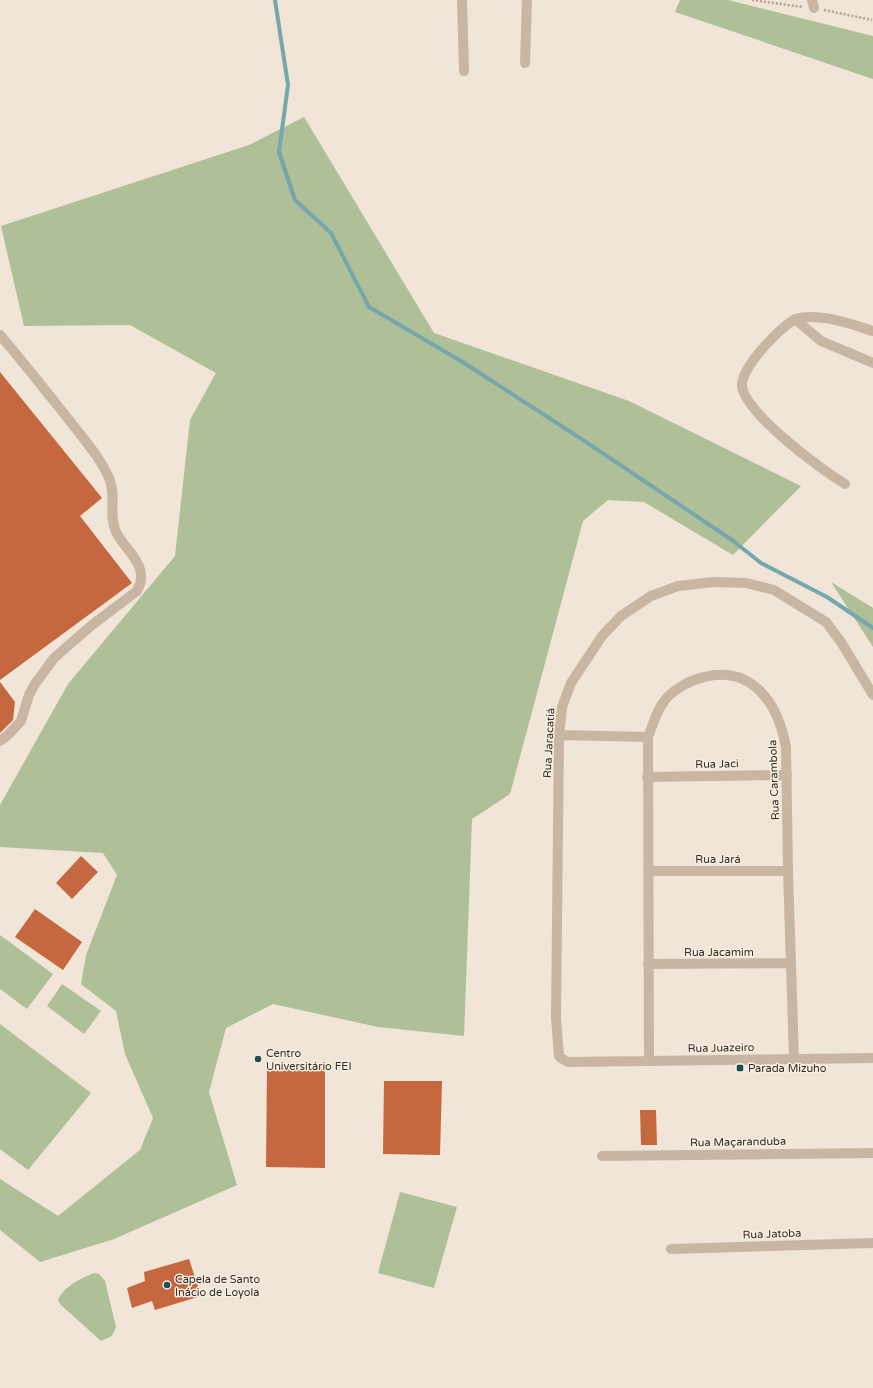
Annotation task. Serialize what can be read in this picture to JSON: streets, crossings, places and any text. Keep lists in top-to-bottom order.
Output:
{
  "streets": {
    "street": [
      "Rua Jaracatiá",
      "Rua Jaci",
      "Rua Carambola",
      "Rua Jará",
      "Rua Jacamim",
      "Rua Juazeiro",
      "Rua Maçaranduba",
      "Rua Jatoba"
    ]
  },
  "crossings": [
    ["Rua Jaracatiá", "Rua Juazeiro"],
    ["Rua Jaci", "Rua Carambola"],
    ["Rua Carambola", "Rua Jará"],
    ["Rua Carambola", "Rua Jacamim"],
    ["Rua Carambola", "Rua Juazeiro"]
  ],
  "places": {
    "other": ["Centro Universitário FEI", "Capela de Santo Inácio de Loyola"],
    "transit": ["Parada Mizuho"]
  }
}
